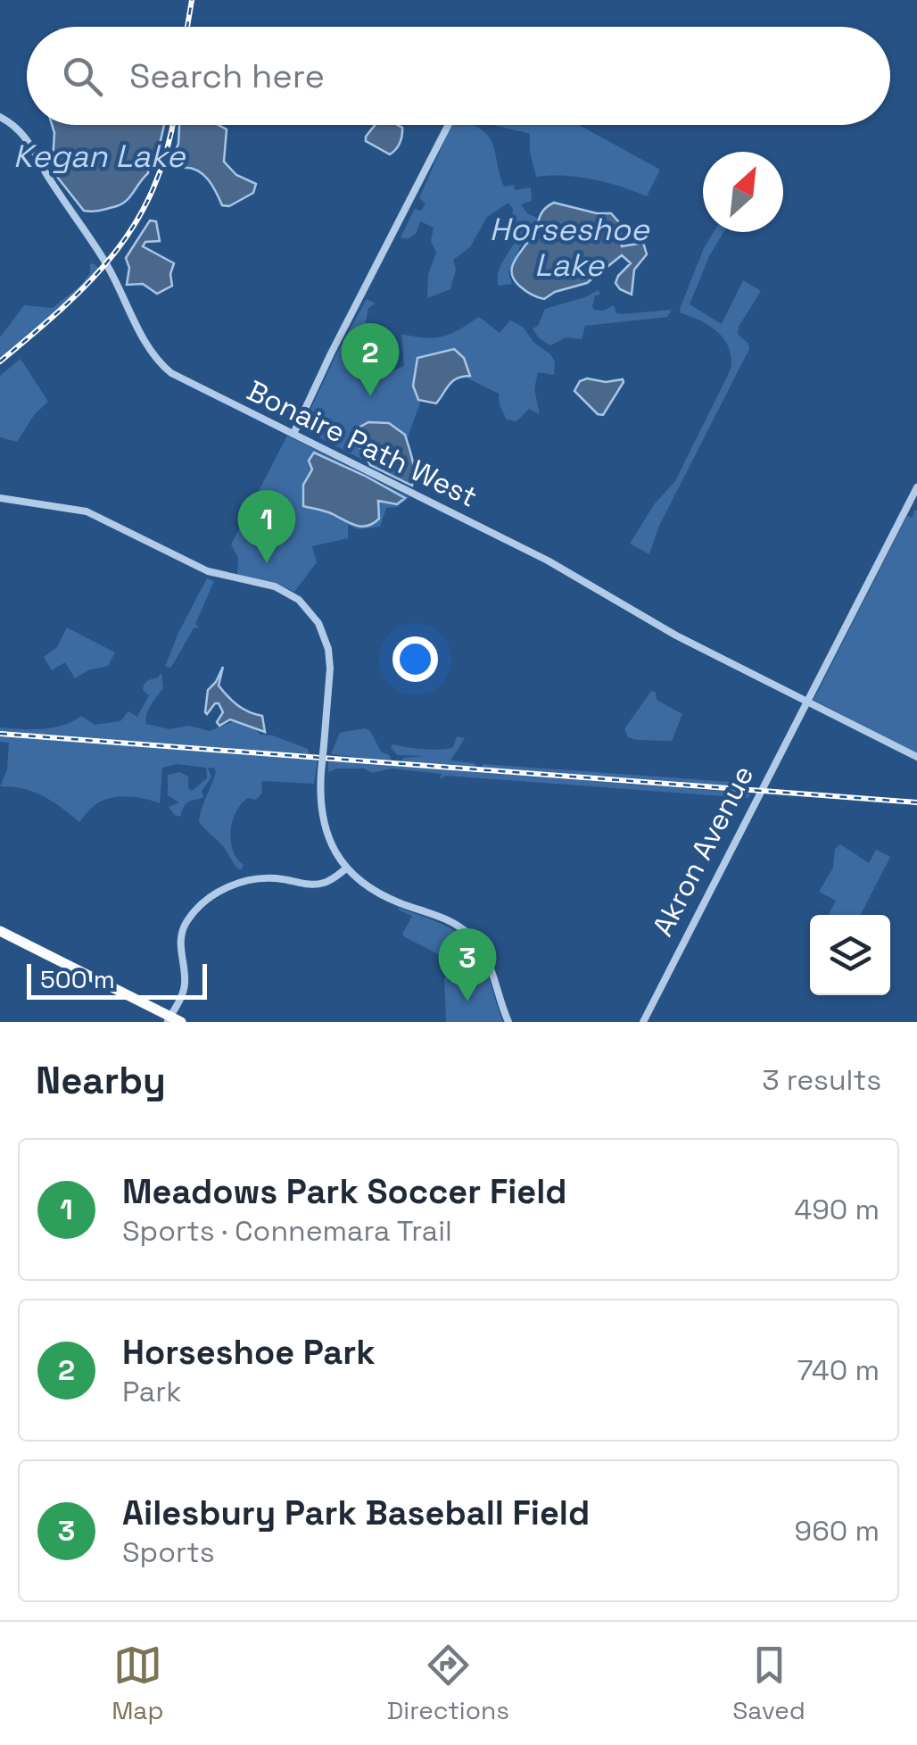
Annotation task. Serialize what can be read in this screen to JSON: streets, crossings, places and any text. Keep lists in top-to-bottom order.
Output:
{
  "streets": {
    "street": ["Bonaire Path West", "Akron Avenue"]
  },
  "crossings": [
    ["Bonaire Path West", "Akron Avenue"]
  ],
  "water": ["Kegan Lake", "Horseshoe Lake"],
  "scale_bar": "500 m",
  "north": "top right",
  "page": {
    "search": "Search here",
    "pins": ["2", "1", "3"],
    "scale": "500 m",
    "heading": ["Nearby", "3 results"],
    "list": [
      {
        "mark": "1",
        "name": "Meadows Park Soccer Field",
        "note": "Sports · Connemara Trail",
        "value": "490 m"
      },
      {
        "mark": "2",
        "name": "Horseshoe Park",
        "note": "Park",
        "value": "740 m"
      },
      {
        "mark": "3",
        "name": "Ailesbury Park Baseball Field",
        "note": "Sports",
        "value": "960 m"
      }
    ],
    "nav": ["Map", "Directions", "Saved"]
  }
}
